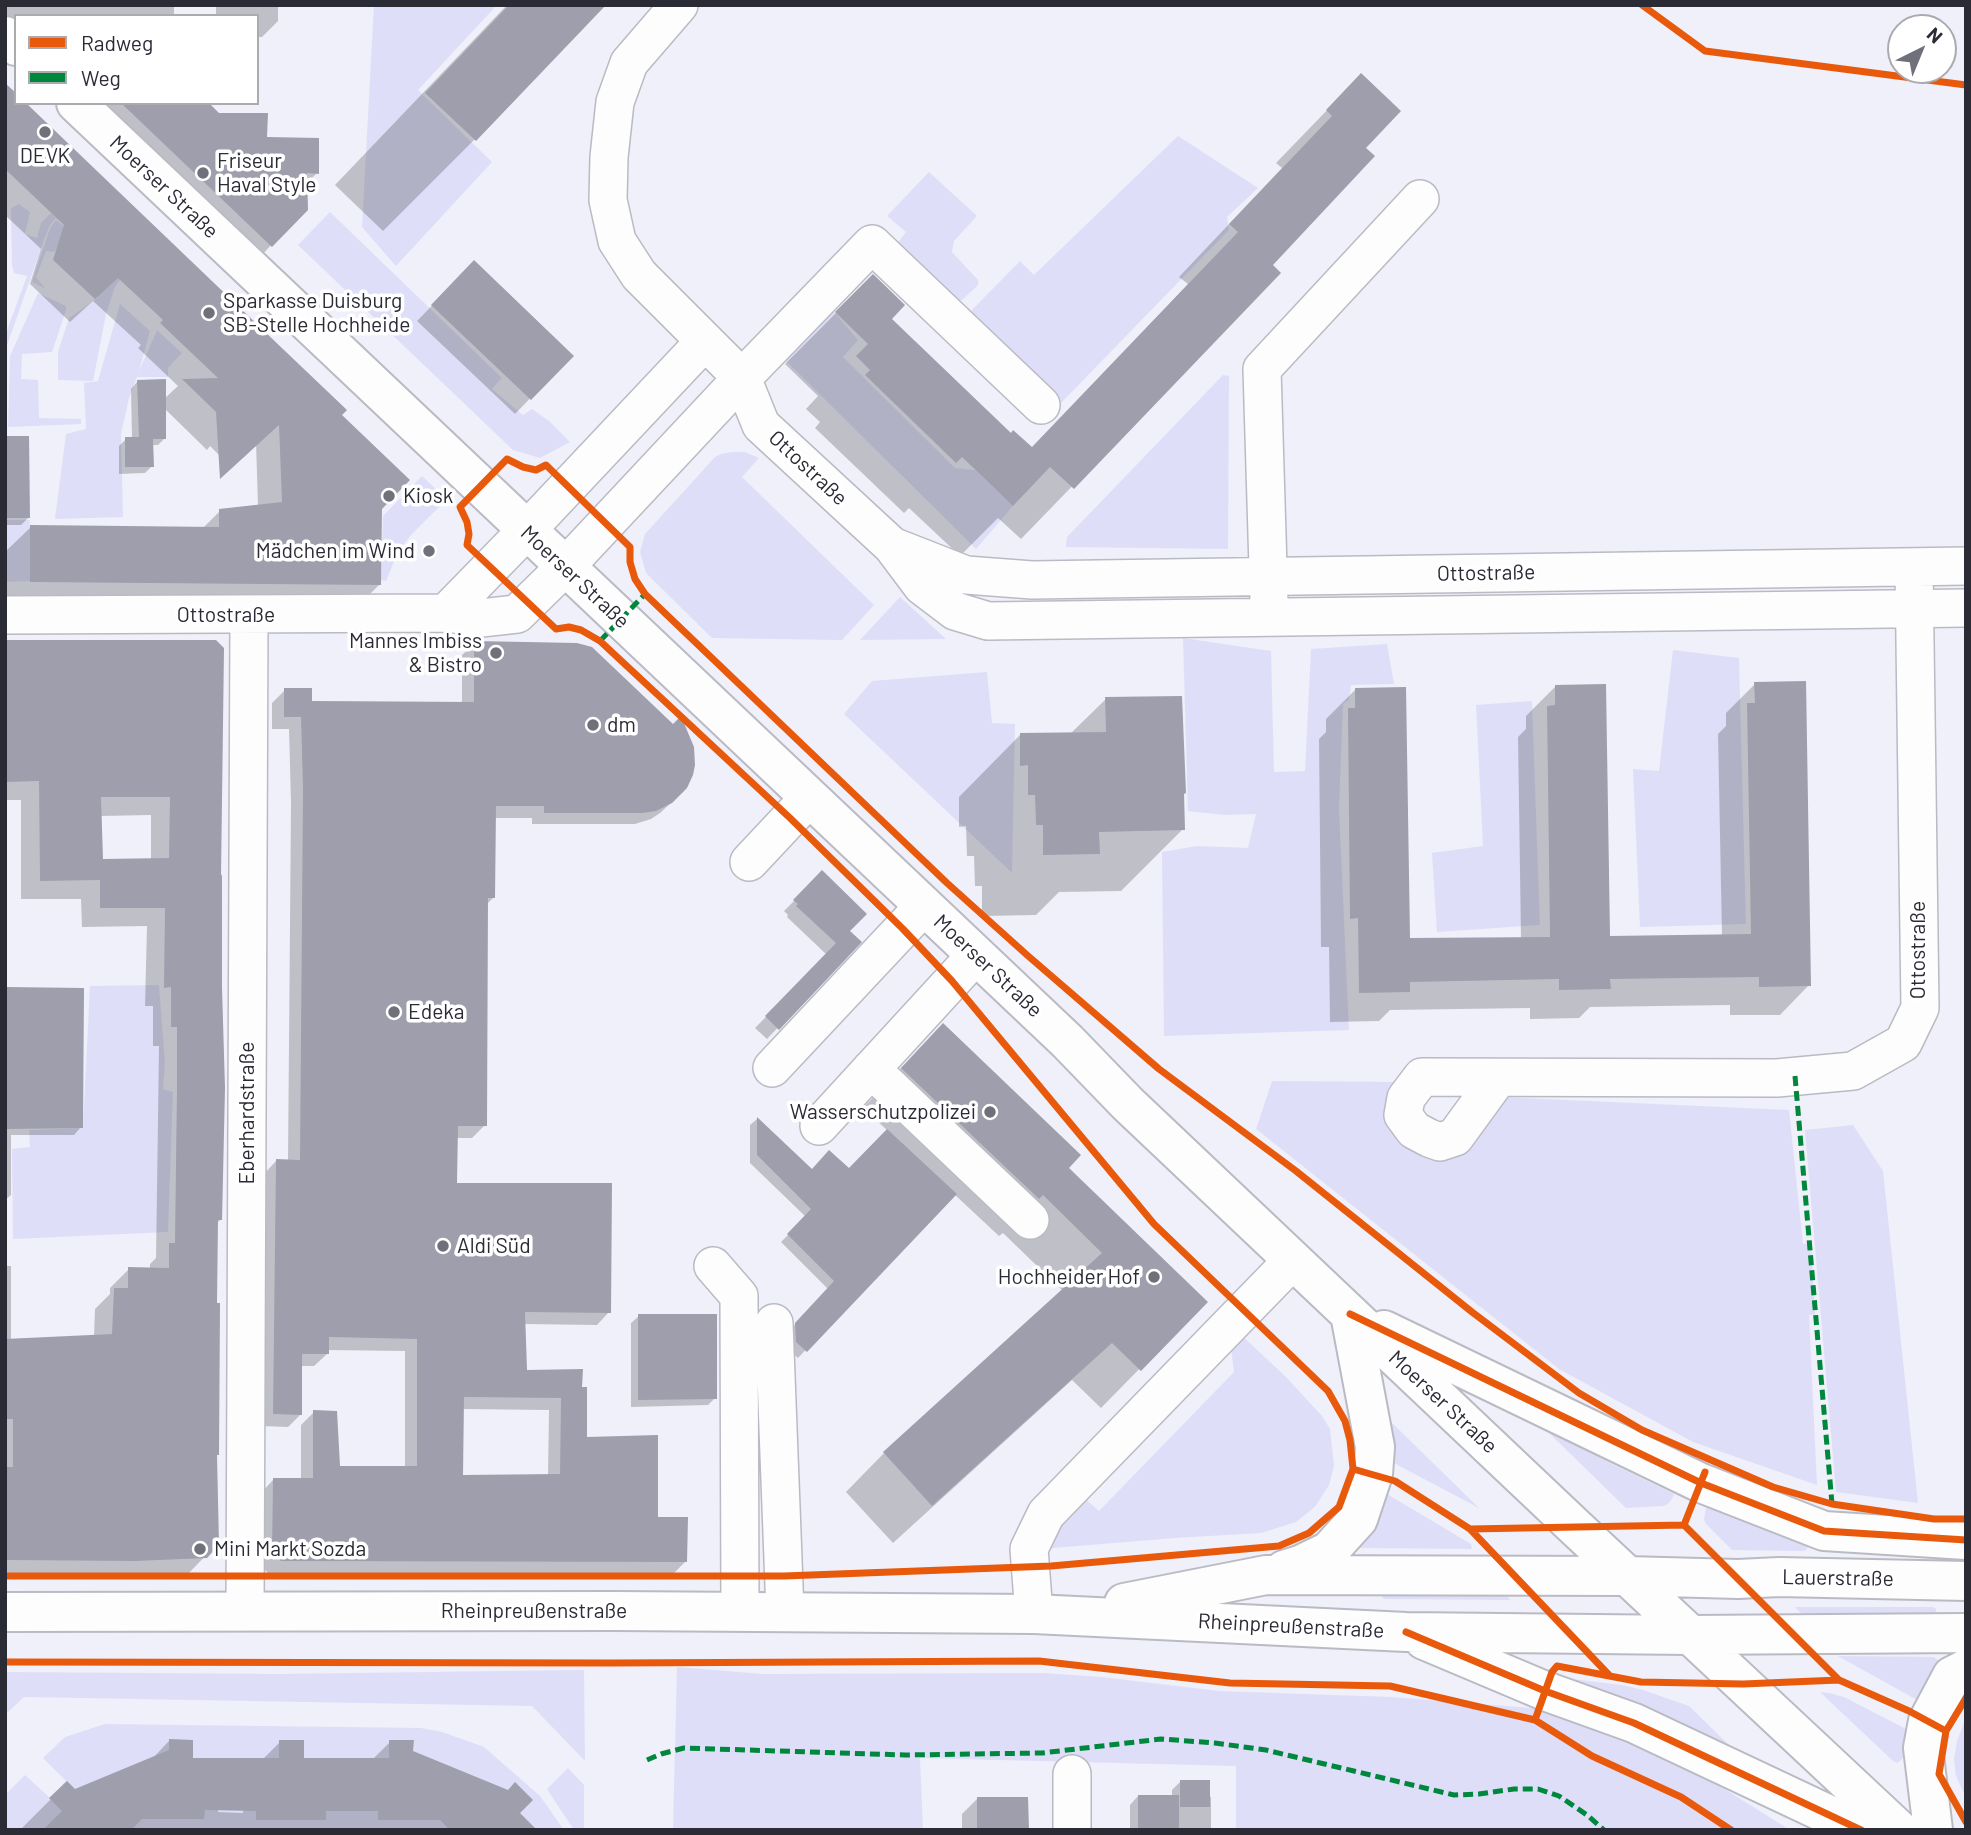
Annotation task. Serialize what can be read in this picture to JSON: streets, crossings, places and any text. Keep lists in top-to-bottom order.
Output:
{
  "streets": {
    "main road": ["Moerser Straße", "Lauerstraße", "Rheinpreußenstraße"],
    "street": ["Ottostraße", "Eberhardstraße"]
  },
  "crossings": [
    ["Moerser Straße", "Ottostraße"],
    ["Moerser Straße", "Lauerstraße"],
    ["Moerser Straße", "Rheinpreußenstraße"],
    ["Ottostraße", "Eberhardstraße"],
    ["Eberhardstraße", "Rheinpreußenstraße"],
    ["Lauerstraße", "Rheinpreußenstraße"]
  ],
  "places": [
    "DEVK",
    "Friseur Haval Style",
    "Sparkasse Duisburg SB-Stelle Hochheide",
    "Kiosk",
    "Mädchen im Wind",
    "Mannes Imbiss & Bistro",
    "dm",
    "Edeka",
    "Wasserschutzpolizei",
    "Aldi Süd",
    "Hochheider Hof",
    "Mini Markt Sozda"
  ],
  "legend": ["Radweg", "Weg"],
  "north": "top right"
}
